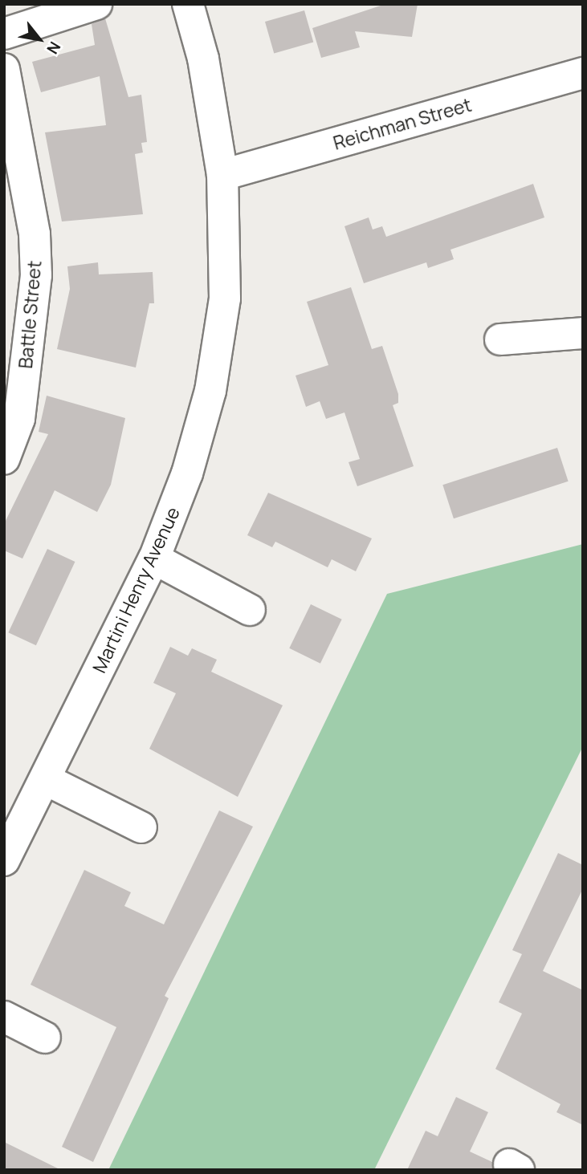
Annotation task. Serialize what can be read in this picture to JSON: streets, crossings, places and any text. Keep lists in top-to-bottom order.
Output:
{
  "streets": {
    "street": ["Reichman Street", "Battle Street", "Martini Henry Avenue"]
  },
  "crossings": [
    ["Reichman Street", "Martini Henry Avenue"]
  ],
  "north": "bottom right"
}
